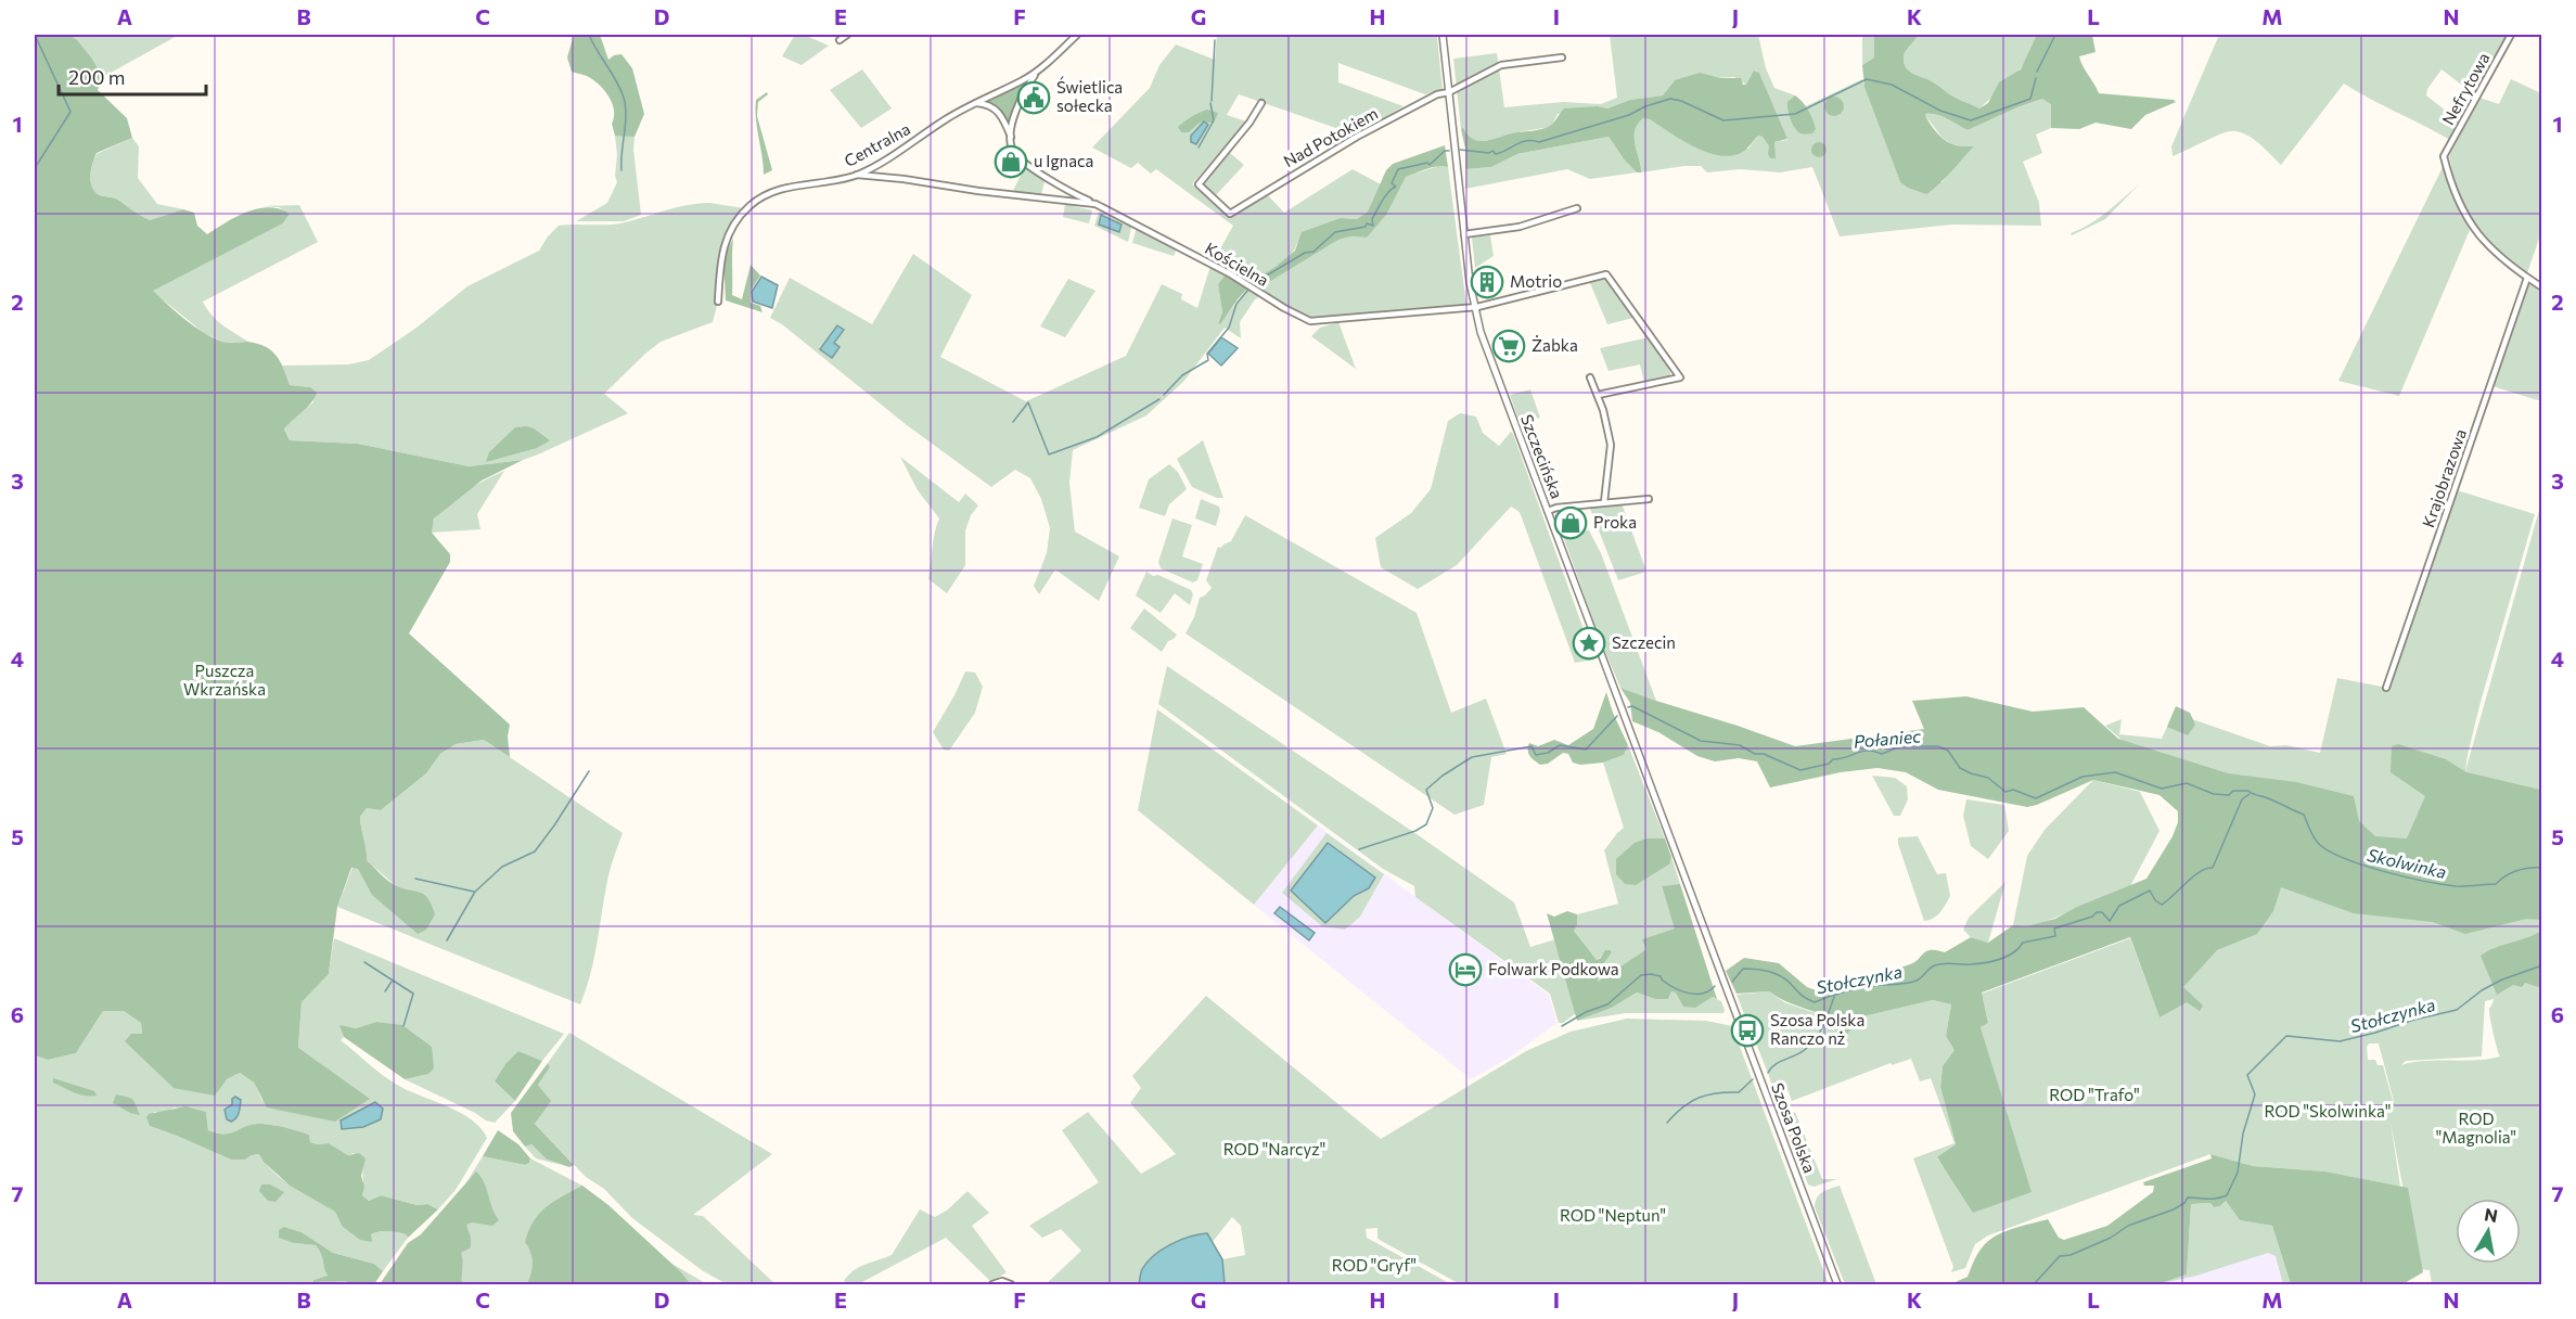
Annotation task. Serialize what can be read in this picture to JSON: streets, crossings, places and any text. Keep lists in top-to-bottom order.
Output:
{
  "streets": {
    "street": [
      "Nefrytowa",
      "Nad Potokiem",
      "Centralna",
      "Kościelna",
      "Szczecińska",
      "Krajobrazowa",
      "Szosa Polska"
    ]
  },
  "crossings": [
    ["Nefrytowa", "Krajobrazowa"],
    ["Nad Potokiem", "Szczecińska"],
    ["Centralna", "Kościelna"],
    ["Kościelna", "Szczecińska"],
    ["Szczecińska", "Szosa Polska"]
  ],
  "water": ["Połaniec", "Skolwinka", "Stołczynka"],
  "parks": [
    "Puszcza Wkrzańska",
    "ROD \"Trafo\"",
    "ROD \"Skolwinka\"",
    "ROD \"Magnolia\"",
    "ROD \"Narcyz\"",
    "ROD \"Neptun\"",
    "ROD \"Gryf\""
  ],
  "places": {
    "public building": ["Świetlica sołecka"],
    "shop": ["u Ignaca", "Proka"],
    "building": ["Motrio"],
    "supermarket": ["Żabka"],
    "place": ["Szczecin"],
    "hotel": ["Folwark Podkowa"],
    "bus stop": ["Szosa Polska Ranczo nż"]
  },
  "scale_bar": "200 m",
  "north": "top",
  "grid": {
    "columns": [
      "A",
      "B",
      "C",
      "D",
      "E",
      "F",
      "G",
      "H",
      "I",
      "J",
      "K",
      "L",
      "M",
      "N"
    ],
    "rows": [
      "1",
      "2",
      "3",
      "4",
      "5",
      "6",
      "7"
    ]
  }
}
